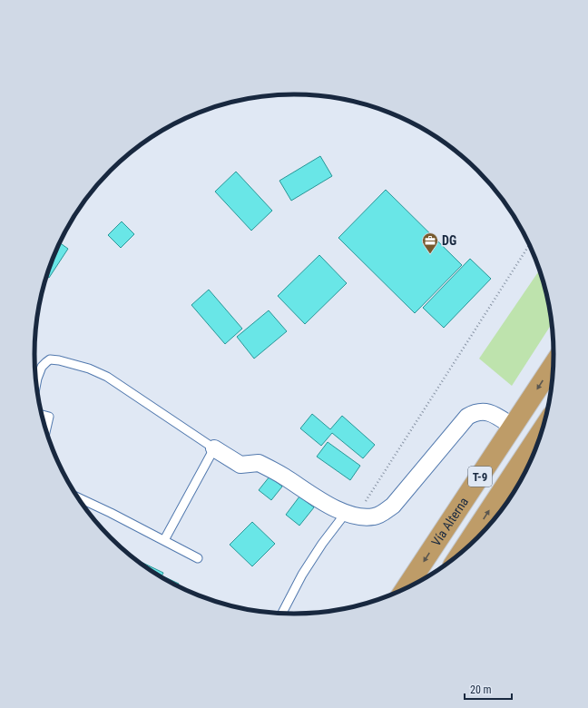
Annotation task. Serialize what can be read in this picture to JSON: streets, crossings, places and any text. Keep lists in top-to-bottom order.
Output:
{
  "streets": {
    "highway": ["T-9", "Vía Alterna"]
  },
  "places": {
    "office": ["DG"]
  },
  "scale_bar": "20 m"
}
